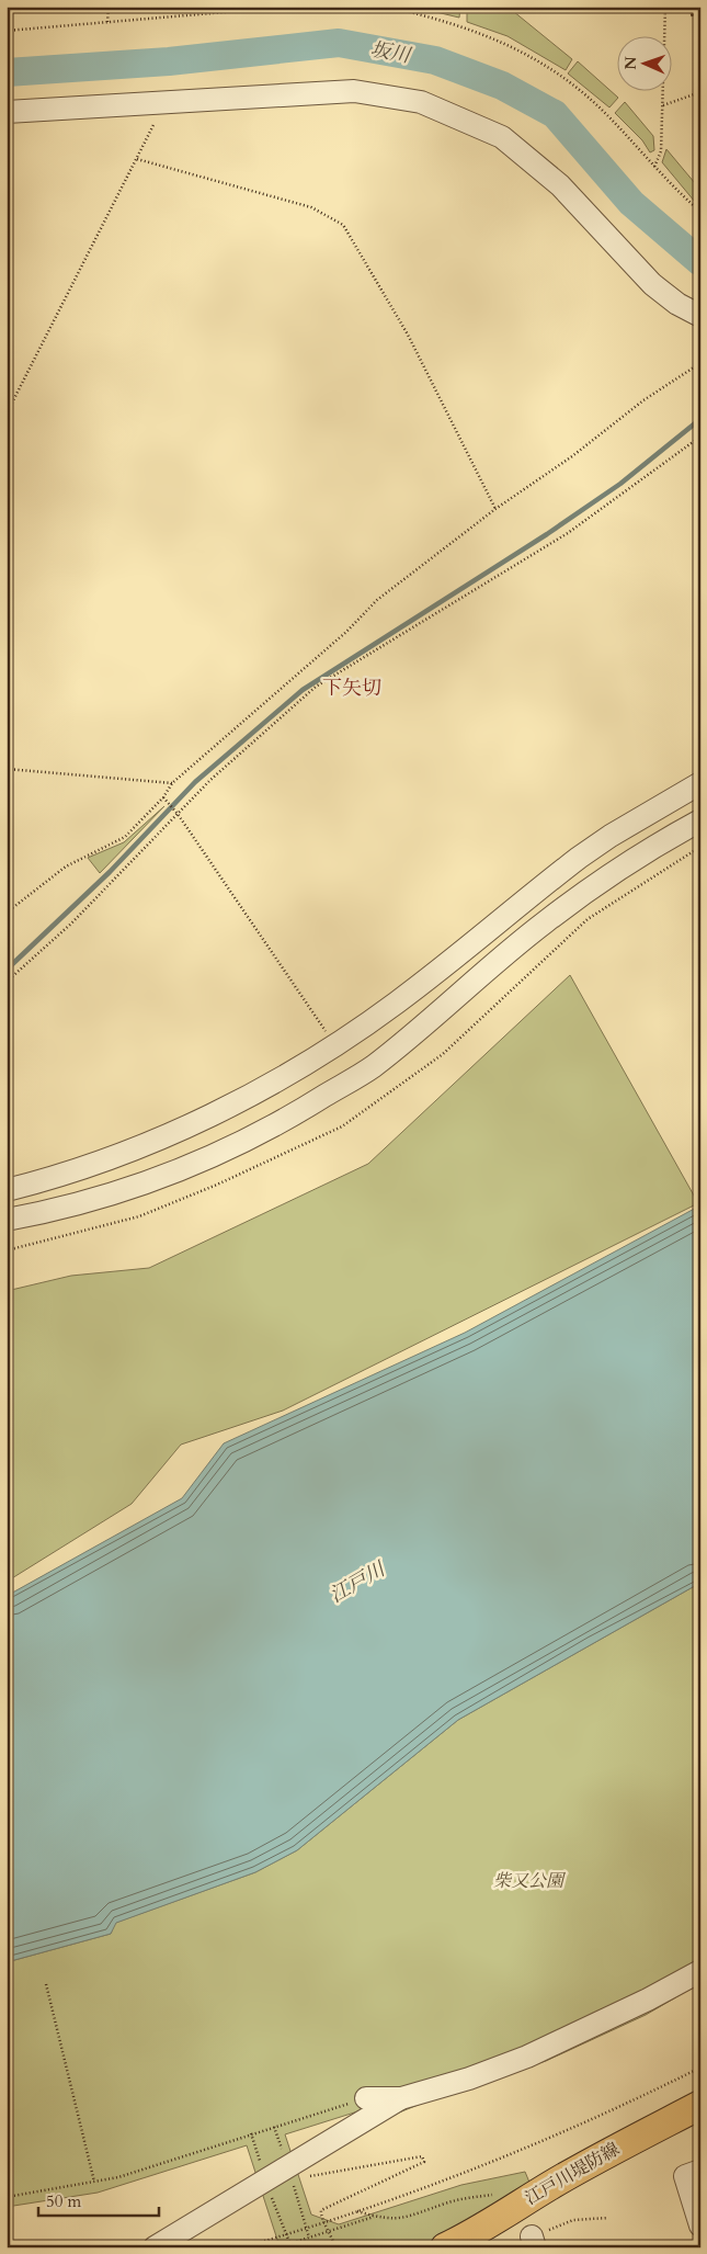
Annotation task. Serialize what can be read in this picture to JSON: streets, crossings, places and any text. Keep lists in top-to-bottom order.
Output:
{
  "streets": {
    "main road": ["江戸川堤防線"]
  },
  "districts": ["下矢切"],
  "water": ["坂川", "江戸川"],
  "parks": ["柴又公園"],
  "scale_bar": "50 m",
  "north": "left"
}
